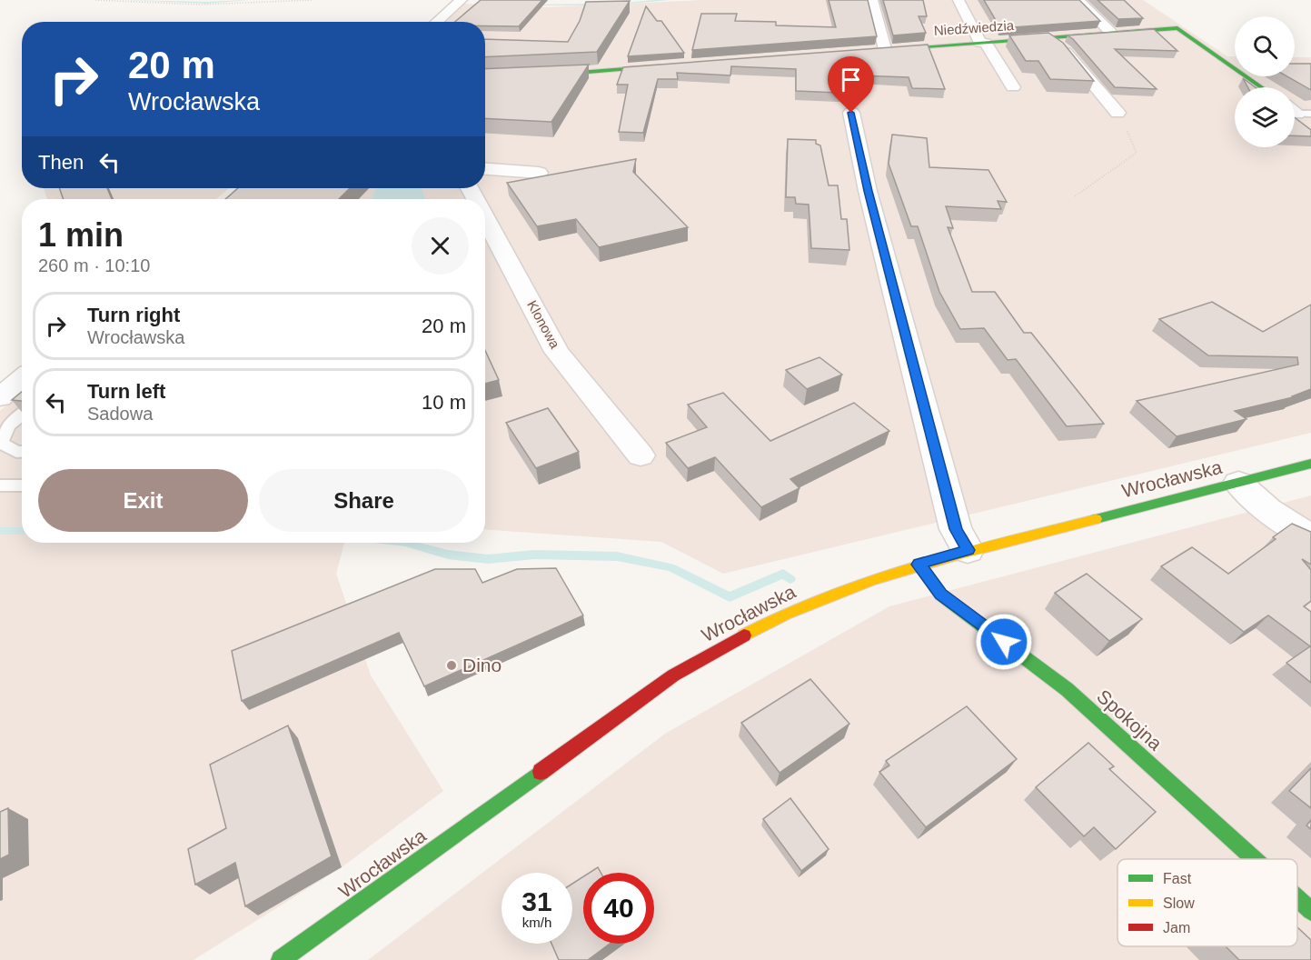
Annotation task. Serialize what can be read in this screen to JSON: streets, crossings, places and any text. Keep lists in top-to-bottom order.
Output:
{
  "streets": {
    "street": [
      "Niedźwiedzia",
      "Klonowa",
      "Wrocławska",
      "Spokojna"
    ]
  },
  "crossings": [
    ["Wrocławska", "Spokojna"]
  ],
  "places": ["Dino"],
  "legend": ["Fast", "Slow", "Jam"],
  "page": {
    "turn": ["20 m", "Wrocławska"],
    "then": "Then",
    "heading": ["1 min", "260 m · 10:10"],
    "list": [
      {
        "name": "Turn right",
        "note": "Wrocławska",
        "value": "20 m"
      },
      {
        "name": "Turn left",
        "note": "Sadowa",
        "value": "10 m"
      }
    ],
    "buttons": ["Exit", "Share"],
    "speed": "31 km/h",
    "limit": "40"
  }
}
